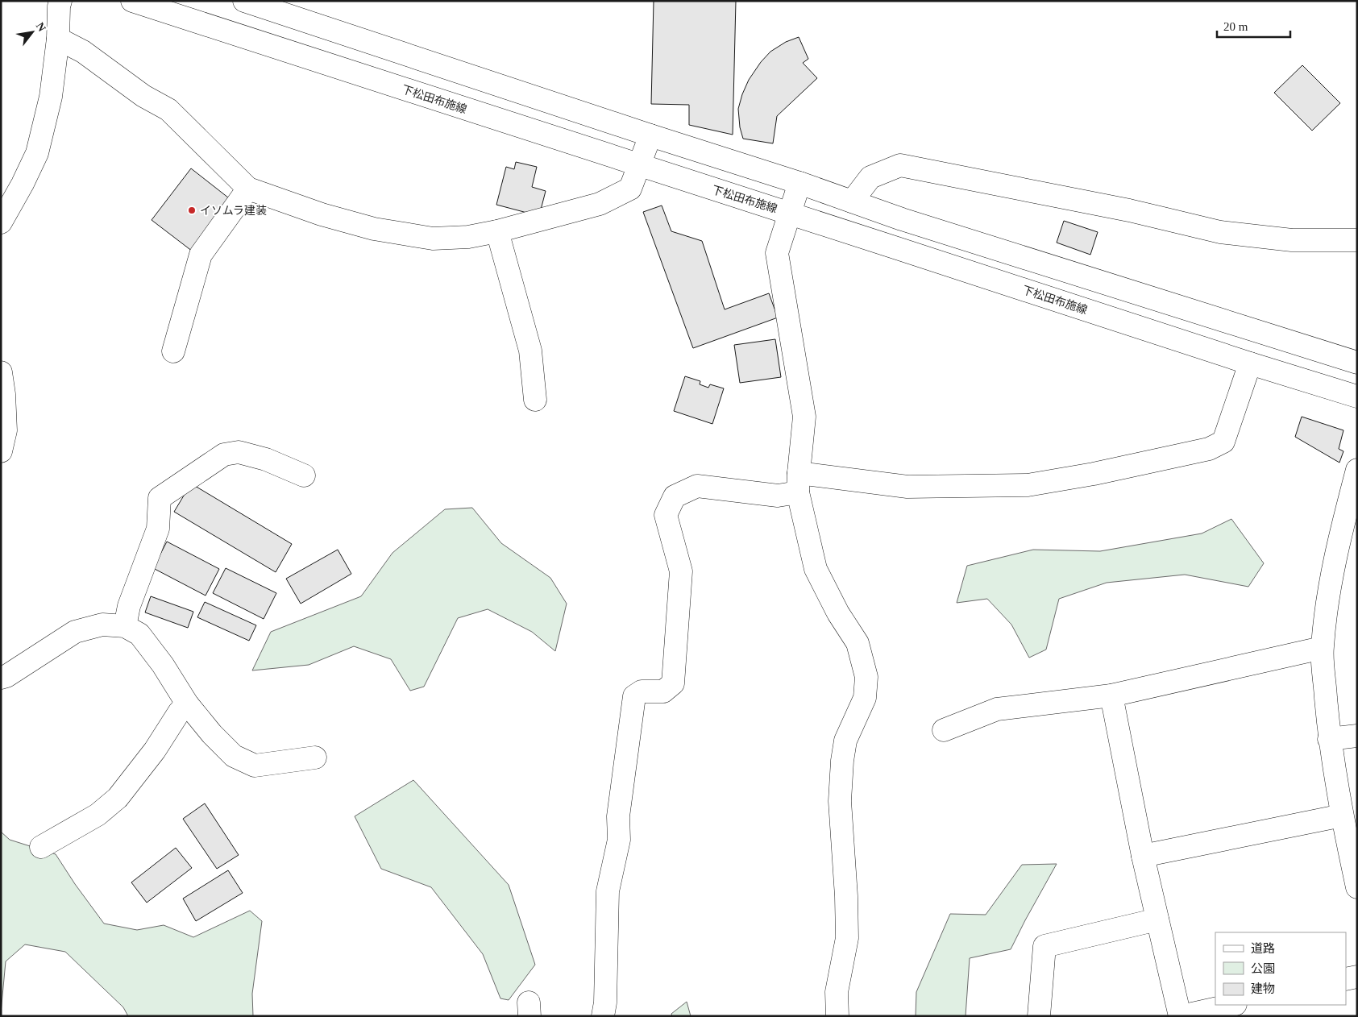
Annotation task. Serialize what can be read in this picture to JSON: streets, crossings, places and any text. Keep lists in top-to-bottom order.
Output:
{
  "streets": {
    "street": ["下松田布施線"]
  },
  "places": ["イソムラ建装"],
  "legend": ["道路", "公園", "建物"],
  "scale_bar": "20 m",
  "north": "top right"
}
